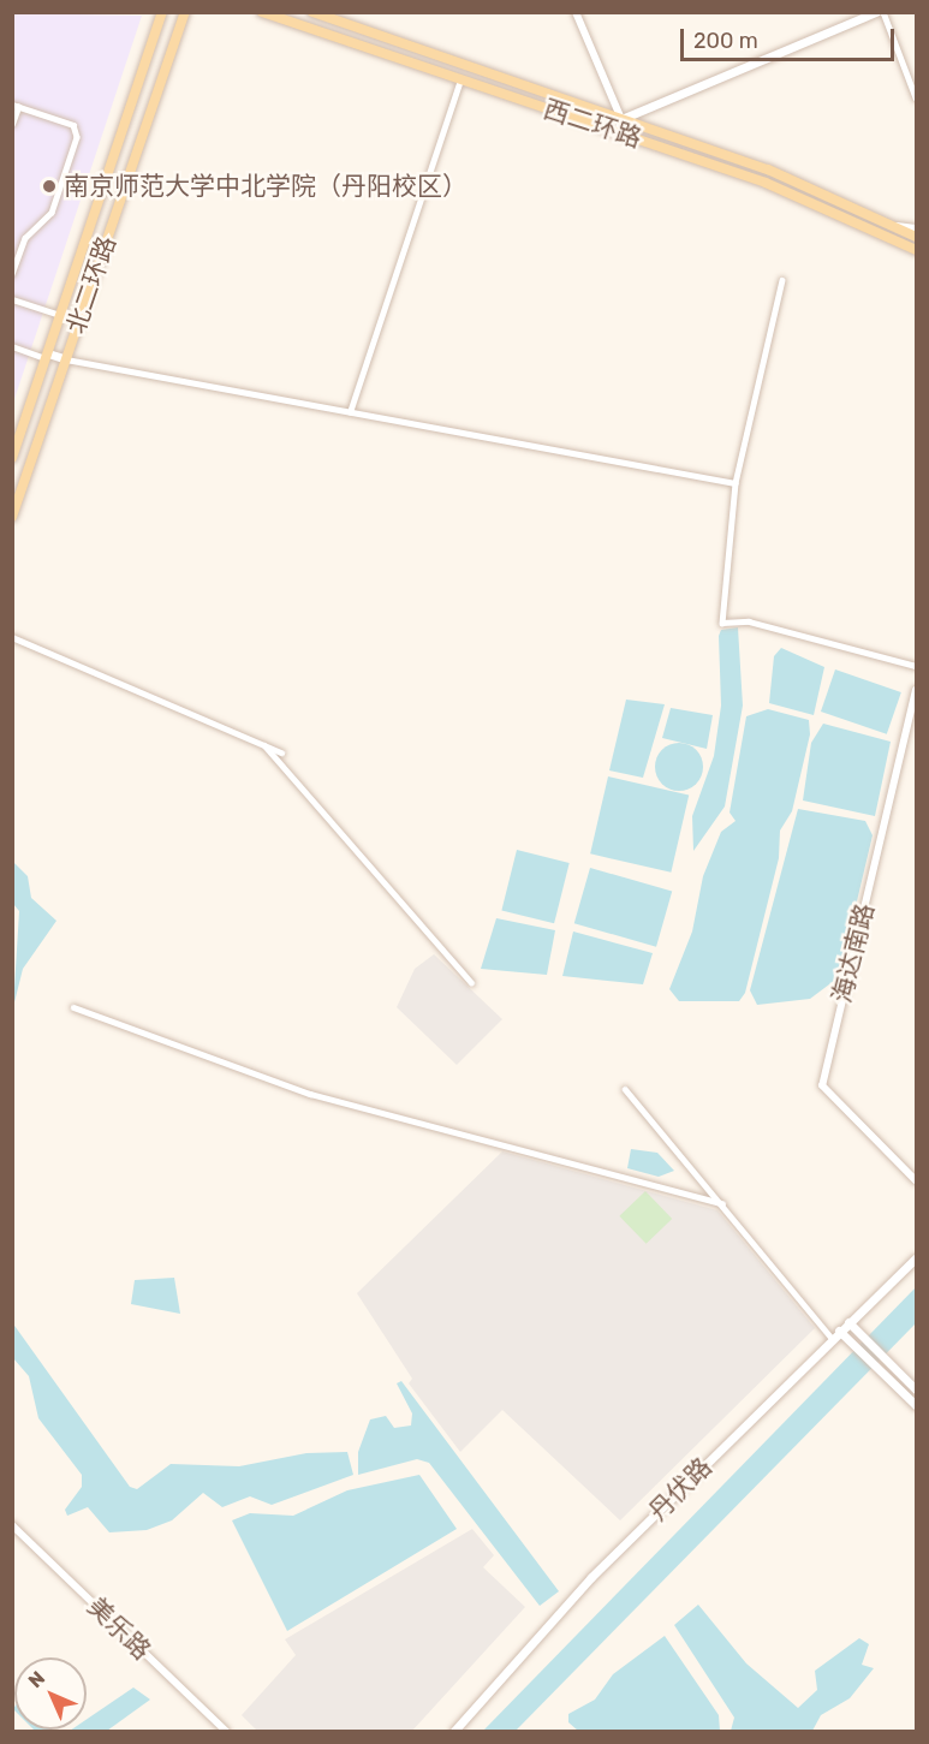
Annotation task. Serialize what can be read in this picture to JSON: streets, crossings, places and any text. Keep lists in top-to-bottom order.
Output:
{
  "streets": {
    "main road": ["西二环路", "北二环路", "丹伏路"],
    "street": ["海达南路", "美乐路"]
  },
  "places": ["南京师范大学中北学院（丹阳校区）"],
  "scale_bar": "200 m",
  "north": "top left"
}
